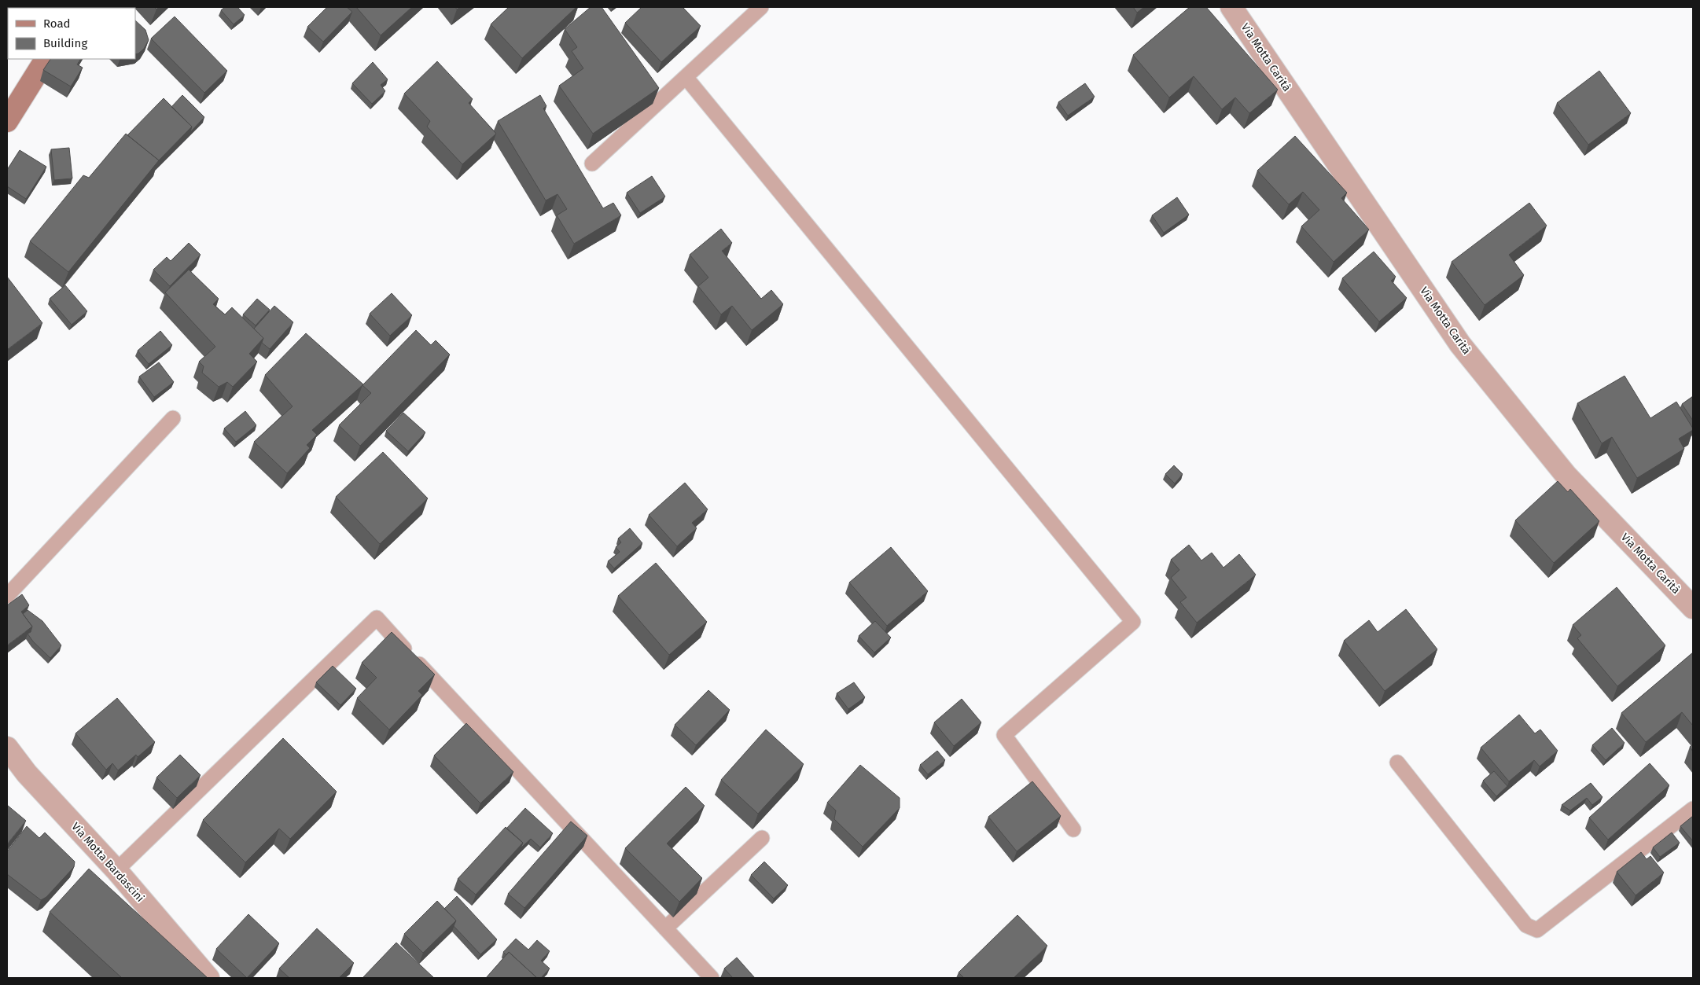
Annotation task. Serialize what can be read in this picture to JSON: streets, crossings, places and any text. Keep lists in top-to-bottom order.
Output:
{
  "streets": {
    "street": ["Via Motta Carità", "Via Motta Bardascini"]
  },
  "legend": ["Road", "Building"]
}
